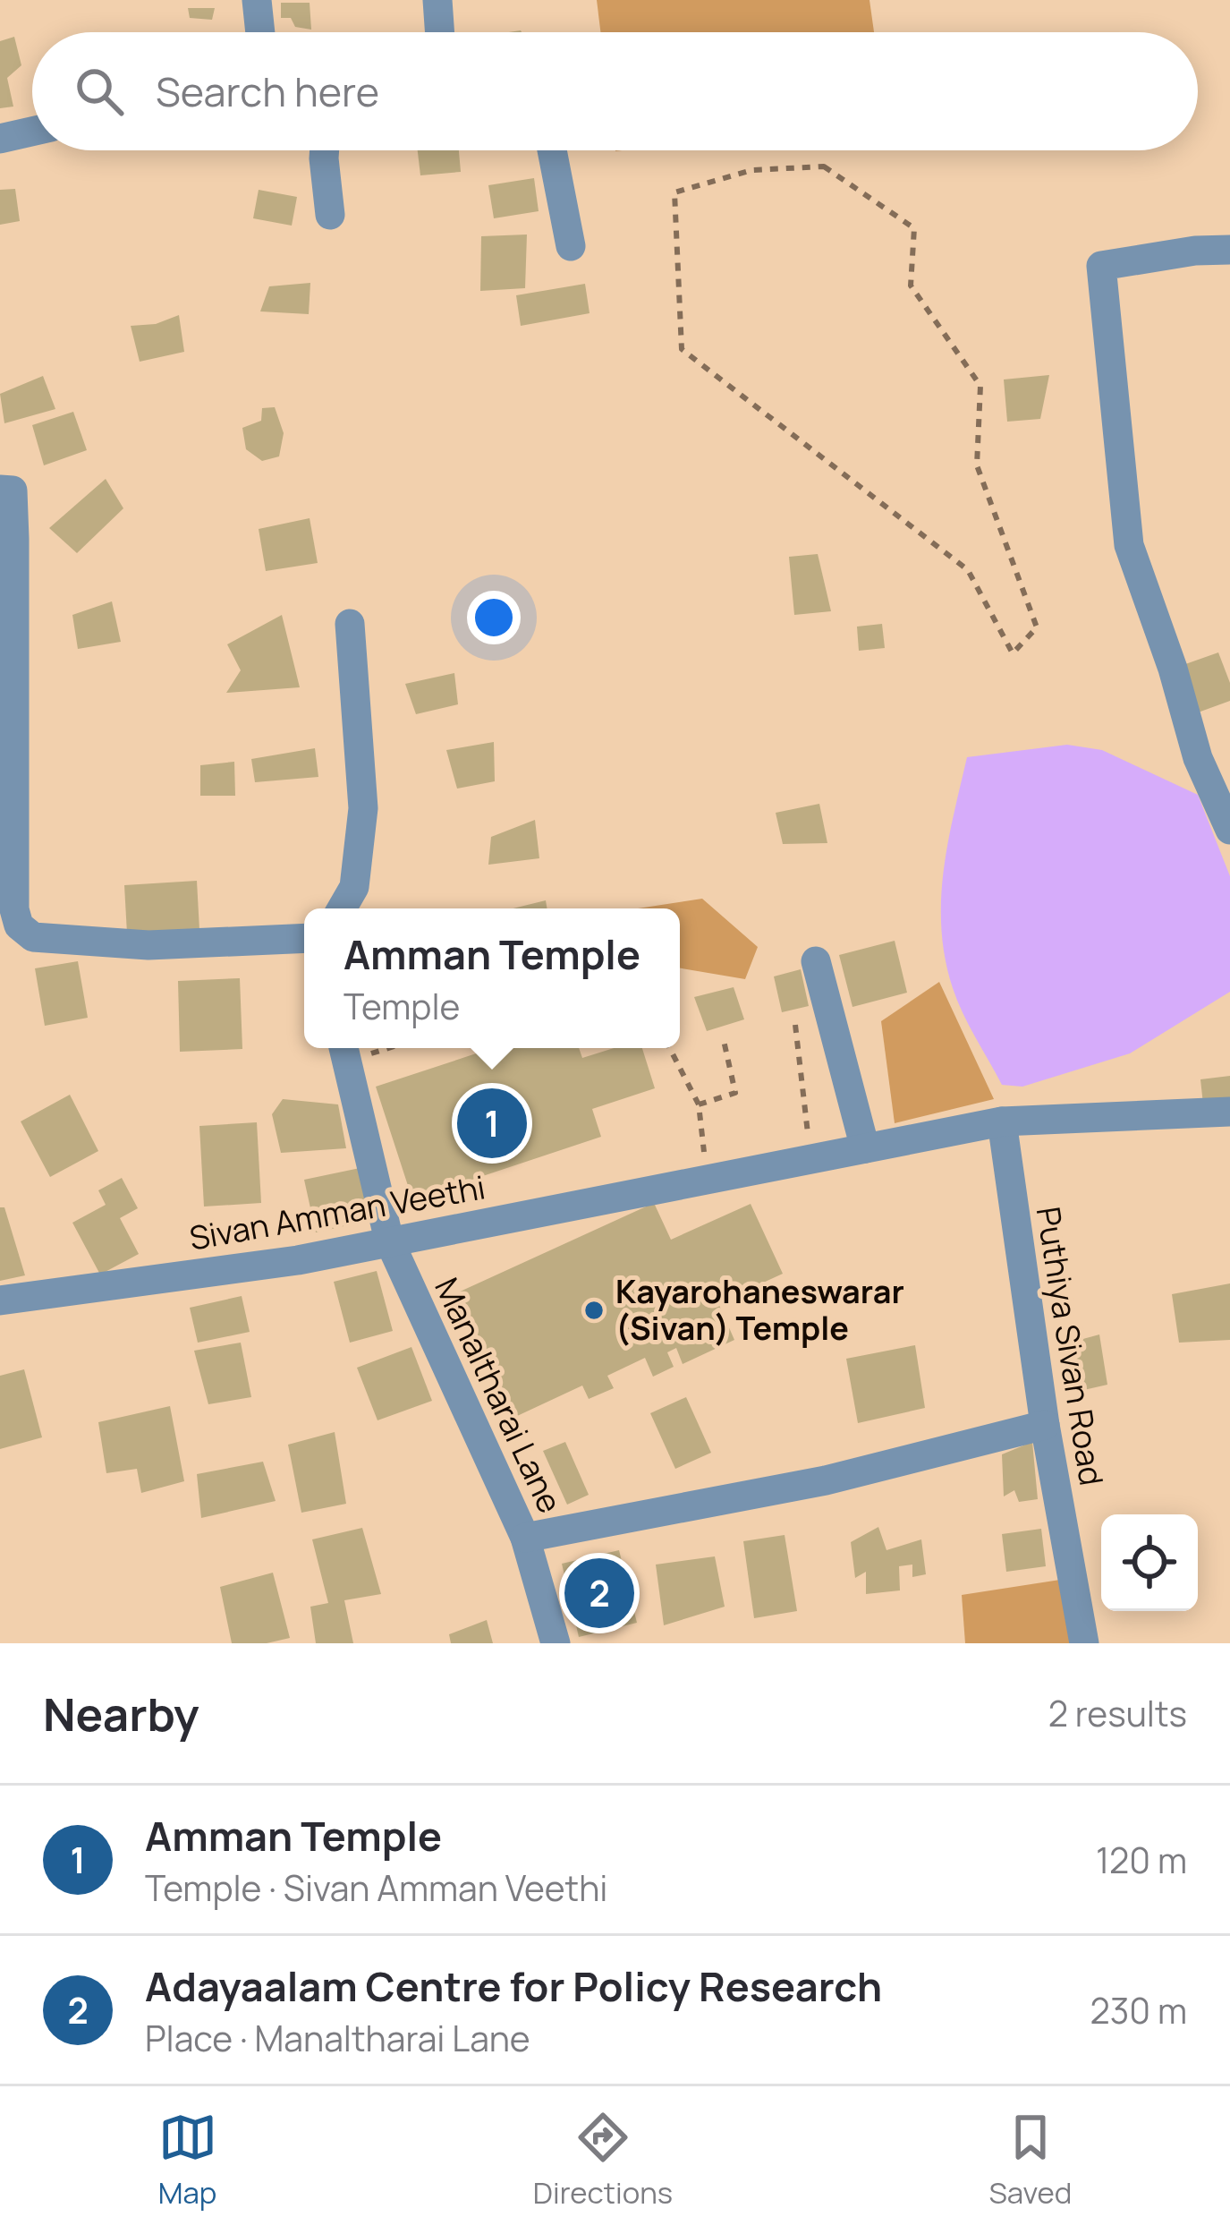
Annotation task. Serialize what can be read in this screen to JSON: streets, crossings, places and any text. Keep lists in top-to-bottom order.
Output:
{
  "streets": {
    "street": ["Sivan Amman Veethi", "Puthiya Sivan Road", "Manaltharai Lane"]
  },
  "crossings": [
    ["Sivan Amman Veethi", "Puthiya Sivan Road"],
    ["Sivan Amman Veethi", "Manaltharai Lane"]
  ],
  "places": ["Kayarohaneswarar (Sivan) Temple"],
  "page": {
    "search": "Search here",
    "popup": ["Amman Temple", "Temple"],
    "pins": ["1", "2"],
    "heading": ["Nearby", "2 results"],
    "list": [
      {
        "mark": "1",
        "name": "Amman Temple",
        "note": "Temple · Sivan Amman Veethi",
        "value": "120 m"
      },
      {
        "mark": "2",
        "name": "Adayaalam Centre for Policy Research",
        "note": "Place · Manaltharai Lane",
        "value": "230 m"
      }
    ],
    "nav": ["Map", "Directions", "Saved"]
  }
}
